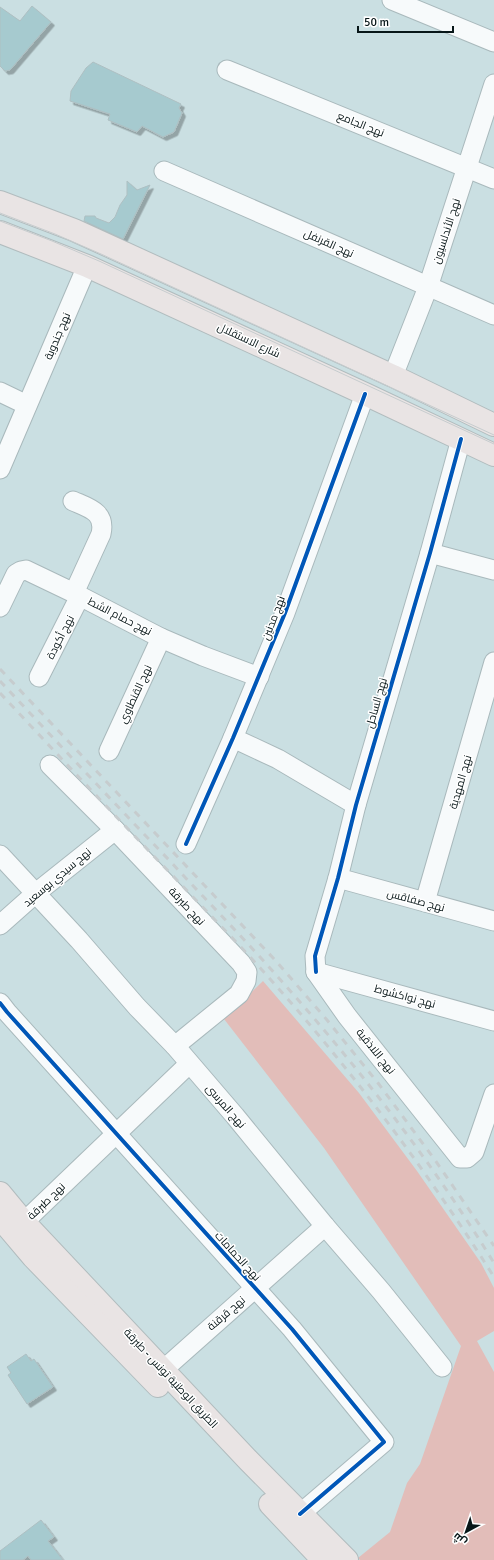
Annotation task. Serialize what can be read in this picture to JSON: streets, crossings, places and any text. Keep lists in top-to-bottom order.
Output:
{
  "streets": {
    "main road": ["شارع الاستقلال", "الطريق الوطنية تونس - طبرقة"],
    "street": [
      "نهج الجامع",
      "نهج الأندلسيون",
      "نهج القرنفل",
      "نهج جندوبة",
      "نهج حمام الشط",
      "نهج مدنين",
      "نهج أكودة",
      "نهج القنطاوي",
      "نهج الساحل",
      "نهج المهدية",
      "نهج سيدي بوسعيد",
      "نهج صفاقس",
      "نهج طبرقة",
      "نهج نواكشوط",
      "نهج اللاذقية",
      "نهج المرسى",
      "نهج الحمامات",
      "نهج قرقنة"
    ]
  },
  "crossings": [
    ["نهج الجامع", "نهج الأندلسيون"],
    ["نهج الأندلسيون", "نهج القرنفل"],
    ["نهج جندوبة", "شارع الاستقلال"],
    ["شارع الاستقلال", "نهج مدنين"],
    ["شارع الاستقلال", "نهج الساحل"],
    ["نهج حمام الشط", "نهج مدنين"],
    ["نهج حمام الشط", "نهج أكودة"],
    ["نهج حمام الشط", "نهج القنطاوي"],
    ["نهج الساحل", "نهج صفاقس"],
    ["نهج الساحل", "نهج نواكشوط"],
    ["نهج الساحل", "نهج اللاذقية"],
    ["نهج المهدية", "نهج صفاقس"],
    ["نهج سيدي بوسعيد", "نهج طبرقة"],
    ["نهج سيدي بوسعيد", "نهج المرسى"],
    ["نهج طبرقة", "نهج المرسى"],
    ["نهج طبرقة", "نهج الحمامات"],
    ["نهج طبرقة", "الطريق الوطنية تونس - طبرقة"],
    ["نهج نواكشوط", "نهج اللاذقية"],
    ["نهج المرسى", "نهج قرقنة"],
    ["نهج الحمامات", "نهج قرقنة"],
    ["نهج الحمامات", "الطريق الوطنية تونس - طبرقة"],
    ["نهج قرقنة", "الطريق الوطنية تونس - طبرقة"]
  ],
  "scale_bar": "50 m",
  "north": "bottom left"
}
